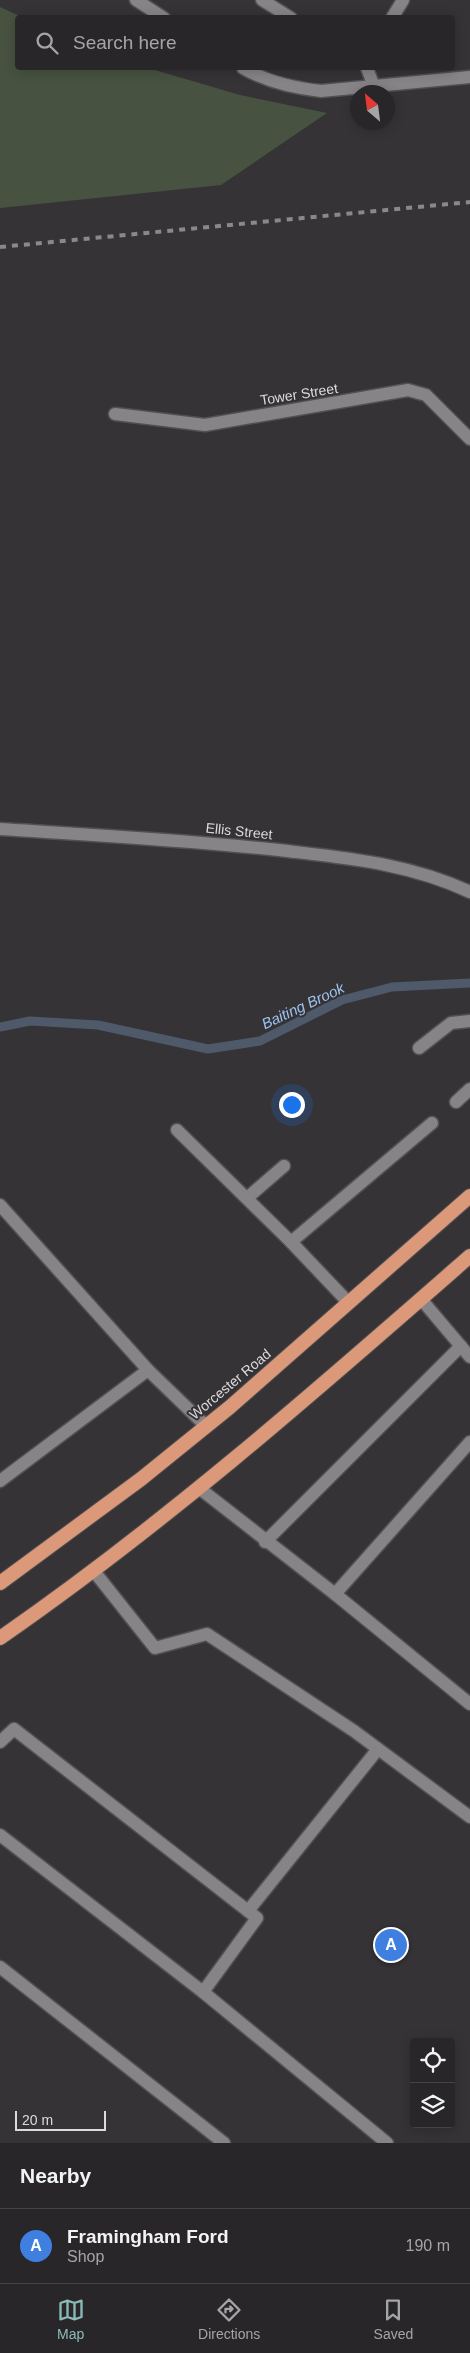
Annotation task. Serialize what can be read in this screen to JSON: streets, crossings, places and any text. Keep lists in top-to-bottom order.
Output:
{
  "streets": {
    "highway": ["Worcester Road"],
    "street": ["Tower Street", "Ellis Street"]
  },
  "water": ["Baiting Brook"],
  "scale_bar": "20 m",
  "north": "top left",
  "page": {
    "search": "Search here",
    "pins": "A",
    "scale": "20 m",
    "heading": "Nearby",
    "list": [
      {
        "mark": "A",
        "name": "Framingham Ford",
        "note": "Shop",
        "value": "190 m"
      }
    ],
    "nav": ["Map", "Directions", "Saved"]
  }
}
